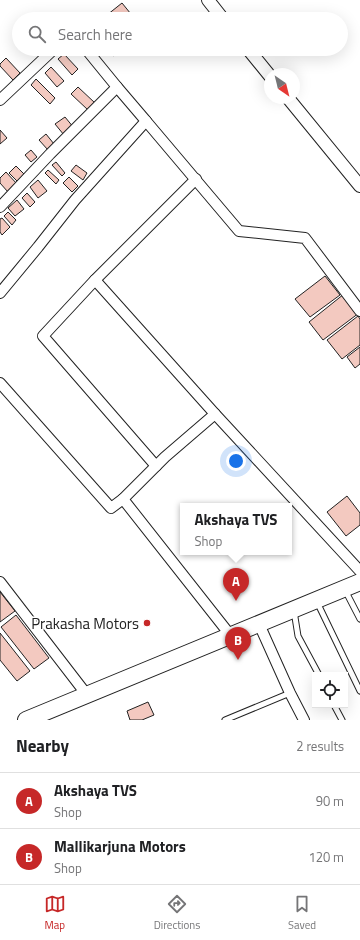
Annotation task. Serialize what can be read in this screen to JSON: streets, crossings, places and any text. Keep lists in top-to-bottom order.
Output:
{
  "places": ["Prakasha Motors"],
  "north": "bottom right",
  "page": {
    "search": "Search here",
    "popup": ["Akshaya TVS", "Shop"],
    "pins": ["A", "B"],
    "heading": ["Nearby", "2 results"],
    "list": [
      {
        "mark": "A",
        "name": "Akshaya TVS",
        "note": "Shop",
        "value": "90 m"
      },
      {
        "mark": "B",
        "name": "Mallikarjuna Motors",
        "note": "Shop",
        "value": "120 m"
      }
    ],
    "nav": ["Map", "Directions", "Saved"]
  }
}
